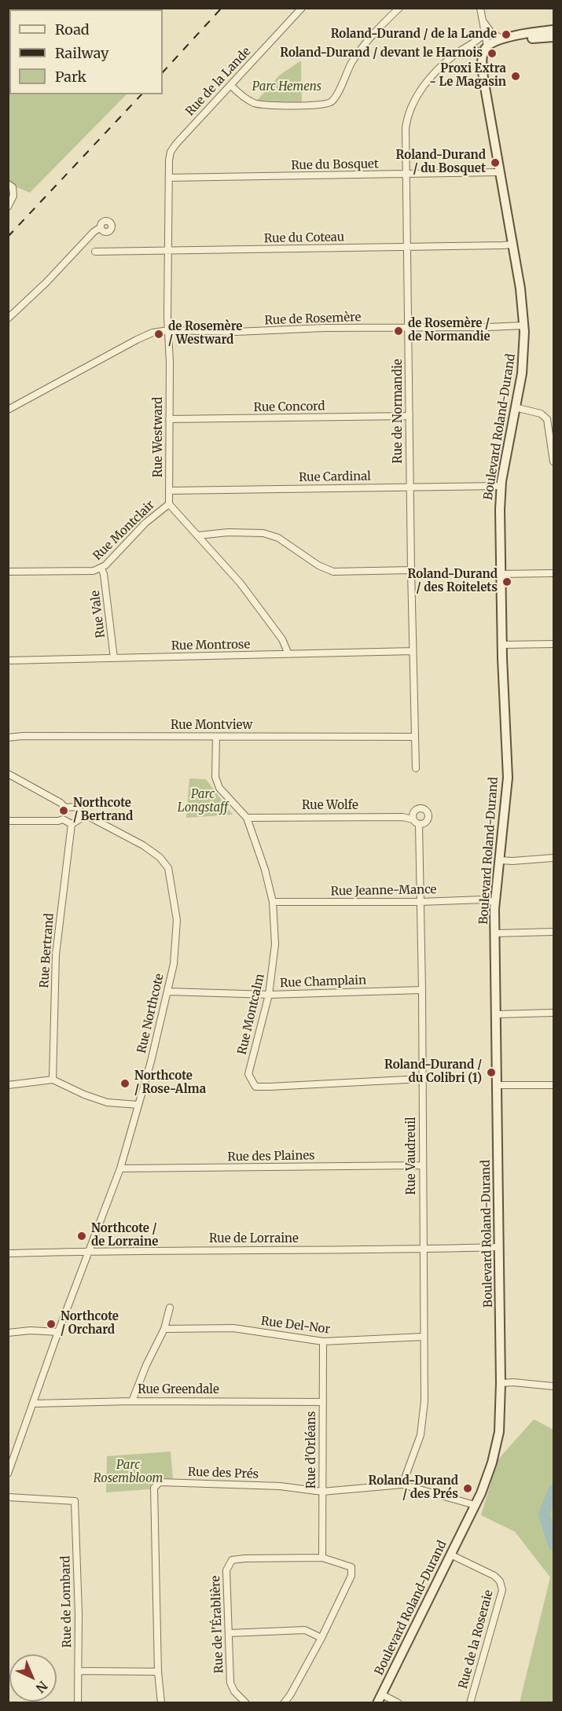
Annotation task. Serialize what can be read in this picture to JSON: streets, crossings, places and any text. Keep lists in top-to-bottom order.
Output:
{
  "streets": {
    "street": [
      "Rue de la Lande",
      "Rue du Bosquet",
      "Rue du Coteau",
      "Rue de Rosemère",
      "Rue Concord",
      "Rue de Normandie",
      "Boulevard Roland-Durand",
      "Rue Westward",
      "Rue Cardinal",
      "Rue Montclair",
      "Rue Vale",
      "Rue Montrose",
      "Rue Montview",
      "Rue Wolfe",
      "Rue Jeanne-Mance",
      "Rue Bertrand",
      "Rue Champlain",
      "Rue Northcote",
      "Rue Montcalm",
      "Rue Vaudreuil",
      "Rue des Plaines",
      "Rue de Lorraine",
      "Rue Del-Nor",
      "Rue Greendale",
      "Rue d'Orléans",
      "Rue des Prés",
      "Rue de Lombard",
      "Rue de l'Érablière",
      "Rue de la Roseraie"
    ]
  },
  "crossings": [
    ["Rue de la Lande", "Rue du Bosquet"],
    ["Rue de la Lande", "Rue Westward"],
    ["Rue du Bosquet", "Rue de Normandie"],
    ["Rue du Bosquet", "Boulevard Roland-Durand"],
    ["Rue du Bosquet", "Rue Westward"],
    ["Rue du Coteau", "Rue de Normandie"],
    ["Rue du Coteau", "Boulevard Roland-Durand"],
    ["Rue du Coteau", "Rue Westward"],
    ["Rue de Rosemère", "Rue de Normandie"],
    ["Rue de Rosemère", "Boulevard Roland-Durand"],
    ["Rue de Rosemère", "Rue Westward"],
    ["Rue Concord", "Rue de Normandie"],
    ["Rue Concord", "Rue Westward"],
    ["Rue de Normandie", "Rue Cardinal"],
    ["Rue de Normandie", "Rue Montrose"],
    ["Rue de Normandie", "Rue Montview"],
    ["Boulevard Roland-Durand", "Rue Cardinal"],
    ["Boulevard Roland-Durand", "Rue Jeanne-Mance"],
    ["Boulevard Roland-Durand", "Rue de Lorraine"],
    ["Boulevard Roland-Durand", "Rue des Prés"],
    ["Boulevard Roland-Durand", "Rue de la Roseraie"],
    ["Rue Westward", "Rue Cardinal"],
    ["Rue Westward", "Rue Montclair"],
    ["Rue Montclair", "Rue Vale"],
    ["Rue Vale", "Rue Montrose"],
    ["Rue Montview", "Rue Montcalm"],
    ["Rue Wolfe", "Rue Montcalm"],
    ["Rue Wolfe", "Rue Vaudreuil"],
    ["Rue Jeanne-Mance", "Rue Montcalm"],
    ["Rue Jeanne-Mance", "Rue Vaudreuil"],
    ["Rue Bertrand", "Rue Northcote"],
    ["Rue Champlain", "Rue Northcote"],
    ["Rue Champlain", "Rue Montcalm"],
    ["Rue Champlain", "Rue Vaudreuil"],
    ["Rue Northcote", "Rue des Plaines"],
    ["Rue Northcote", "Rue de Lorraine"],
    ["Rue Northcote", "Rue Greendale"],
    ["Rue Montcalm", "Rue Vaudreuil"],
    ["Rue Vaudreuil", "Rue des Plaines"],
    ["Rue Vaudreuil", "Rue de Lorraine"],
    ["Rue Vaudreuil", "Rue Del-Nor"],
    ["Rue Vaudreuil", "Rue des Prés"],
    ["Rue Del-Nor", "Rue d'Orléans"],
    ["Rue Greendale", "Rue d'Orléans"],
    ["Rue d'Orléans", "Rue des Prés"],
    ["Rue d'Orléans", "Rue de l'Érablière"]
  ],
  "parks": ["Parc Hemens", "Parc Longstaff", "Parc Rosembloom"],
  "places": [
    "Roland-Durand / de la Lande",
    "Roland-Durand / devant le Harnois",
    "Proxi Extra - Le Magasin",
    "Roland-Durand / du Bosquet",
    "de Rosemère / de Normandie",
    "de Rosemère / Westward",
    "Roland-Durand / des Roitelets",
    "Northcote / Bertrand",
    "Roland-Durand / du Colibri (1)",
    "Northcote / Rose-Alma",
    "Northcote / de Lorraine",
    "Northcote / Orchard",
    "Roland-Durand / des Prés"
  ],
  "legend": ["Road", "Railway", "Park"],
  "north": "bottom right"
}
